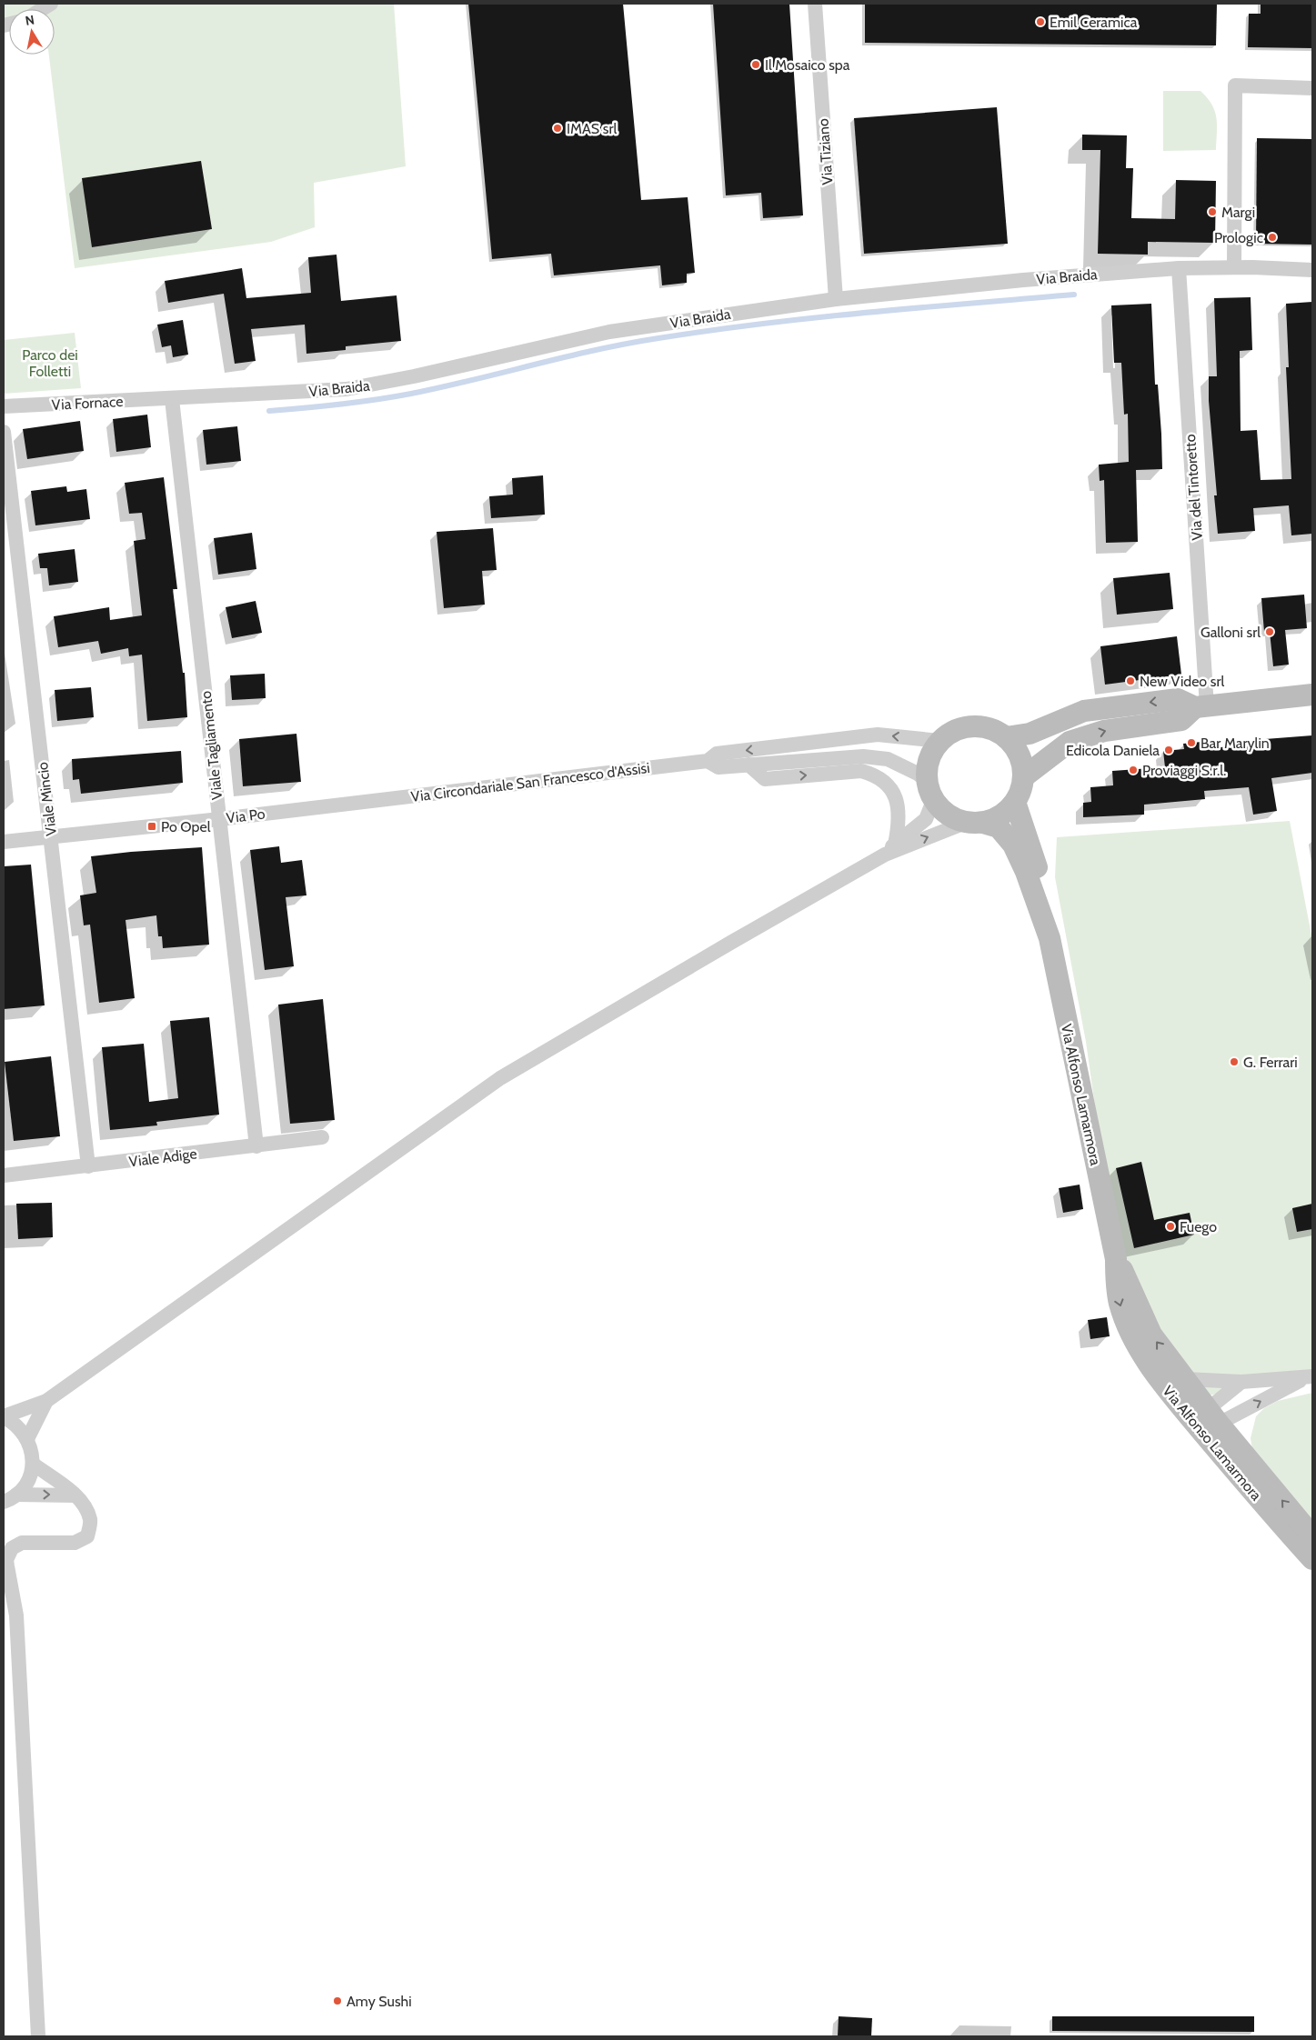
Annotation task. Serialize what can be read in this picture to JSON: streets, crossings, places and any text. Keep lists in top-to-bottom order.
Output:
{
  "streets": {
    "street": [
      "Via Tiziano",
      "Via Braida",
      "Via Fornace",
      "Via del Tintoretto",
      "Viale Tagliamento",
      "Via Circondariale San Francesco d'Assisi",
      "Viale Mincio",
      "Via Po",
      "Via Alfonso Lamarmora",
      "Viale Adige"
    ]
  },
  "crossings": [
    ["Via Tiziano", "Via Braida"],
    ["Via Braida", "Via Fornace"],
    ["Via Braida", "Via del Tintoretto"],
    ["Via Braida", "Viale Tagliamento"],
    ["Via Fornace", "Viale Tagliamento"],
    ["Viale Tagliamento", "Via Po"],
    ["Viale Tagliamento", "Viale Adige"],
    ["Via Circondariale San Francesco d'Assisi", "Via Po"],
    ["Via Circondariale San Francesco d'Assisi", "Via Alfonso Lamarmora"],
    ["Viale Mincio", "Via Po"],
    ["Viale Mincio", "Viale Adige"]
  ],
  "parks": ["Parco dei Folletti"],
  "places": {
    "other": [
      "Emil Ceramica",
      "Il Mosaico spa",
      "IMAS srl",
      "Margi",
      "Prologic",
      "Galloni srl",
      "New Video srl",
      "Bar Marylin",
      "Edicola Daniela",
      "Proviaggi S.r.l.",
      "G. Ferrari",
      "Fuego",
      "Amy Sushi"
    ],
    "transit": ["Po Opel"]
  },
  "north": "top"
}
